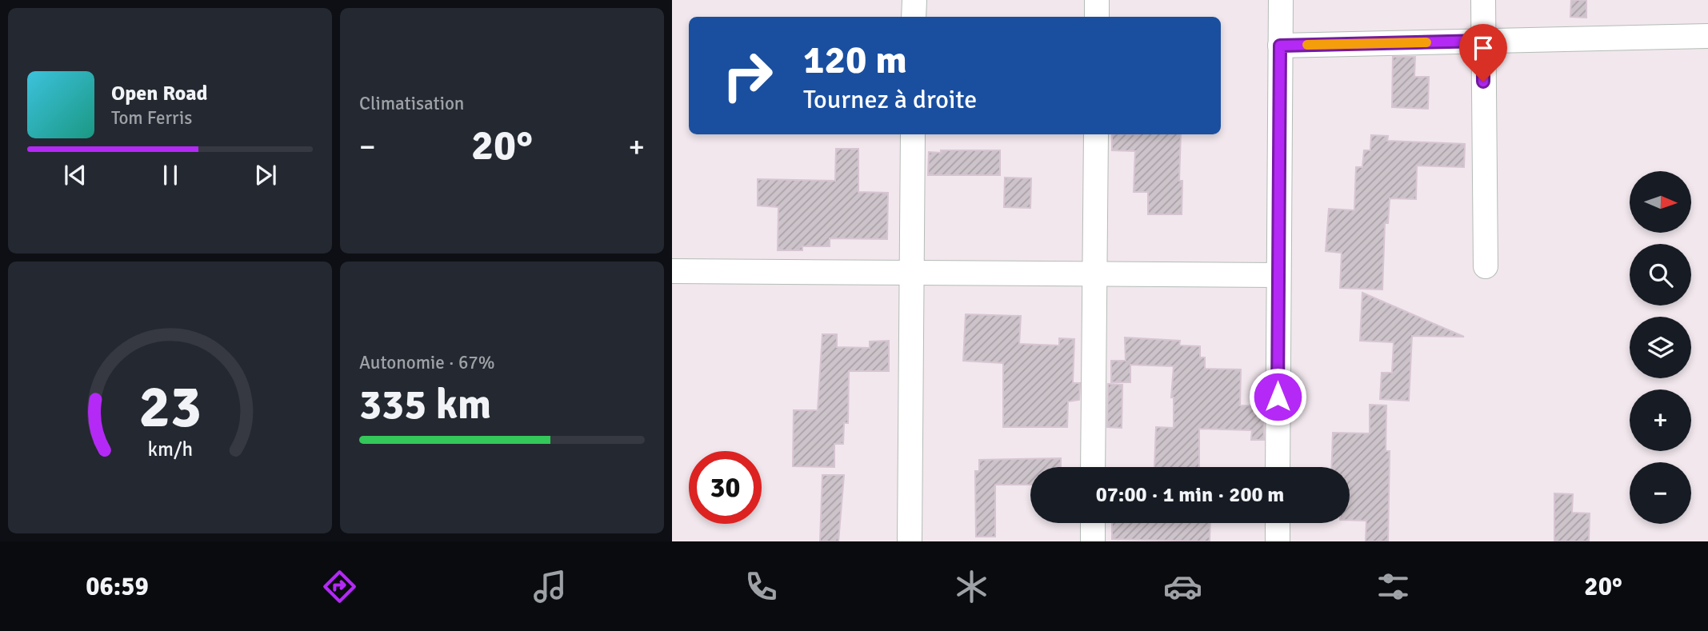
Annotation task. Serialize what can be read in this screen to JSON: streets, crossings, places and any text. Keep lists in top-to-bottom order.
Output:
{
  "north": "right",
  "page": {
    "tile": [
      "Climatisation",
      ["Autonomie · 67%", "335 km"]
    ],
    "turn": ["120 m", "Tournez à droite"],
    "song": ["Open Road", "Tom Ferris"],
    "heat": ["−", "20°", "+"],
    "map_buttons": ["+", "−"],
    "limit": "30",
    "trip": "07:00 · 1 min · 200 m",
    "tabs": ["06:59", "20°"],
    "gauge": ["23", "km/h"]
  }
}
